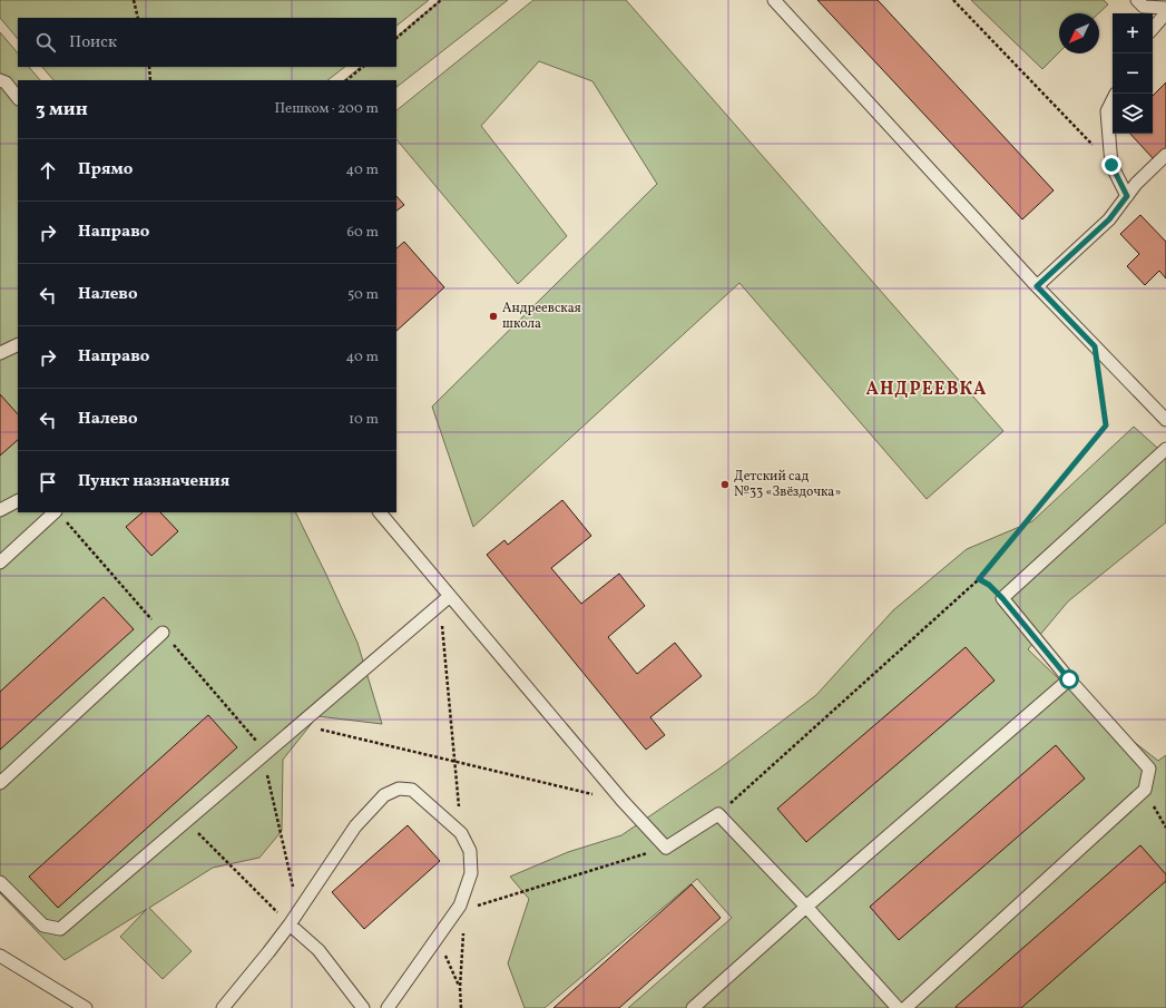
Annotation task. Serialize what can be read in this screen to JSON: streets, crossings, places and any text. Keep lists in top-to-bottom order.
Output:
{
  "districts": ["АНДРЕЕВКА"],
  "places": ["Андреевская школа", "Детский сад №33 «Звёздочка»"],
  "north": "bottom left",
  "page": {
    "map_buttons": ["+", "−"],
    "search": "Поиск",
    "heading": ["3 мин", "Пешком · 200 m"],
    "list": [
      ["Прямо", "40 m"],
      ["Направо", "60 m"],
      ["Налево", "50 m"],
      ["Направо", "40 m"],
      ["Налево", "10 m"],
      "Пункт назначения"
    ]
  }
}
